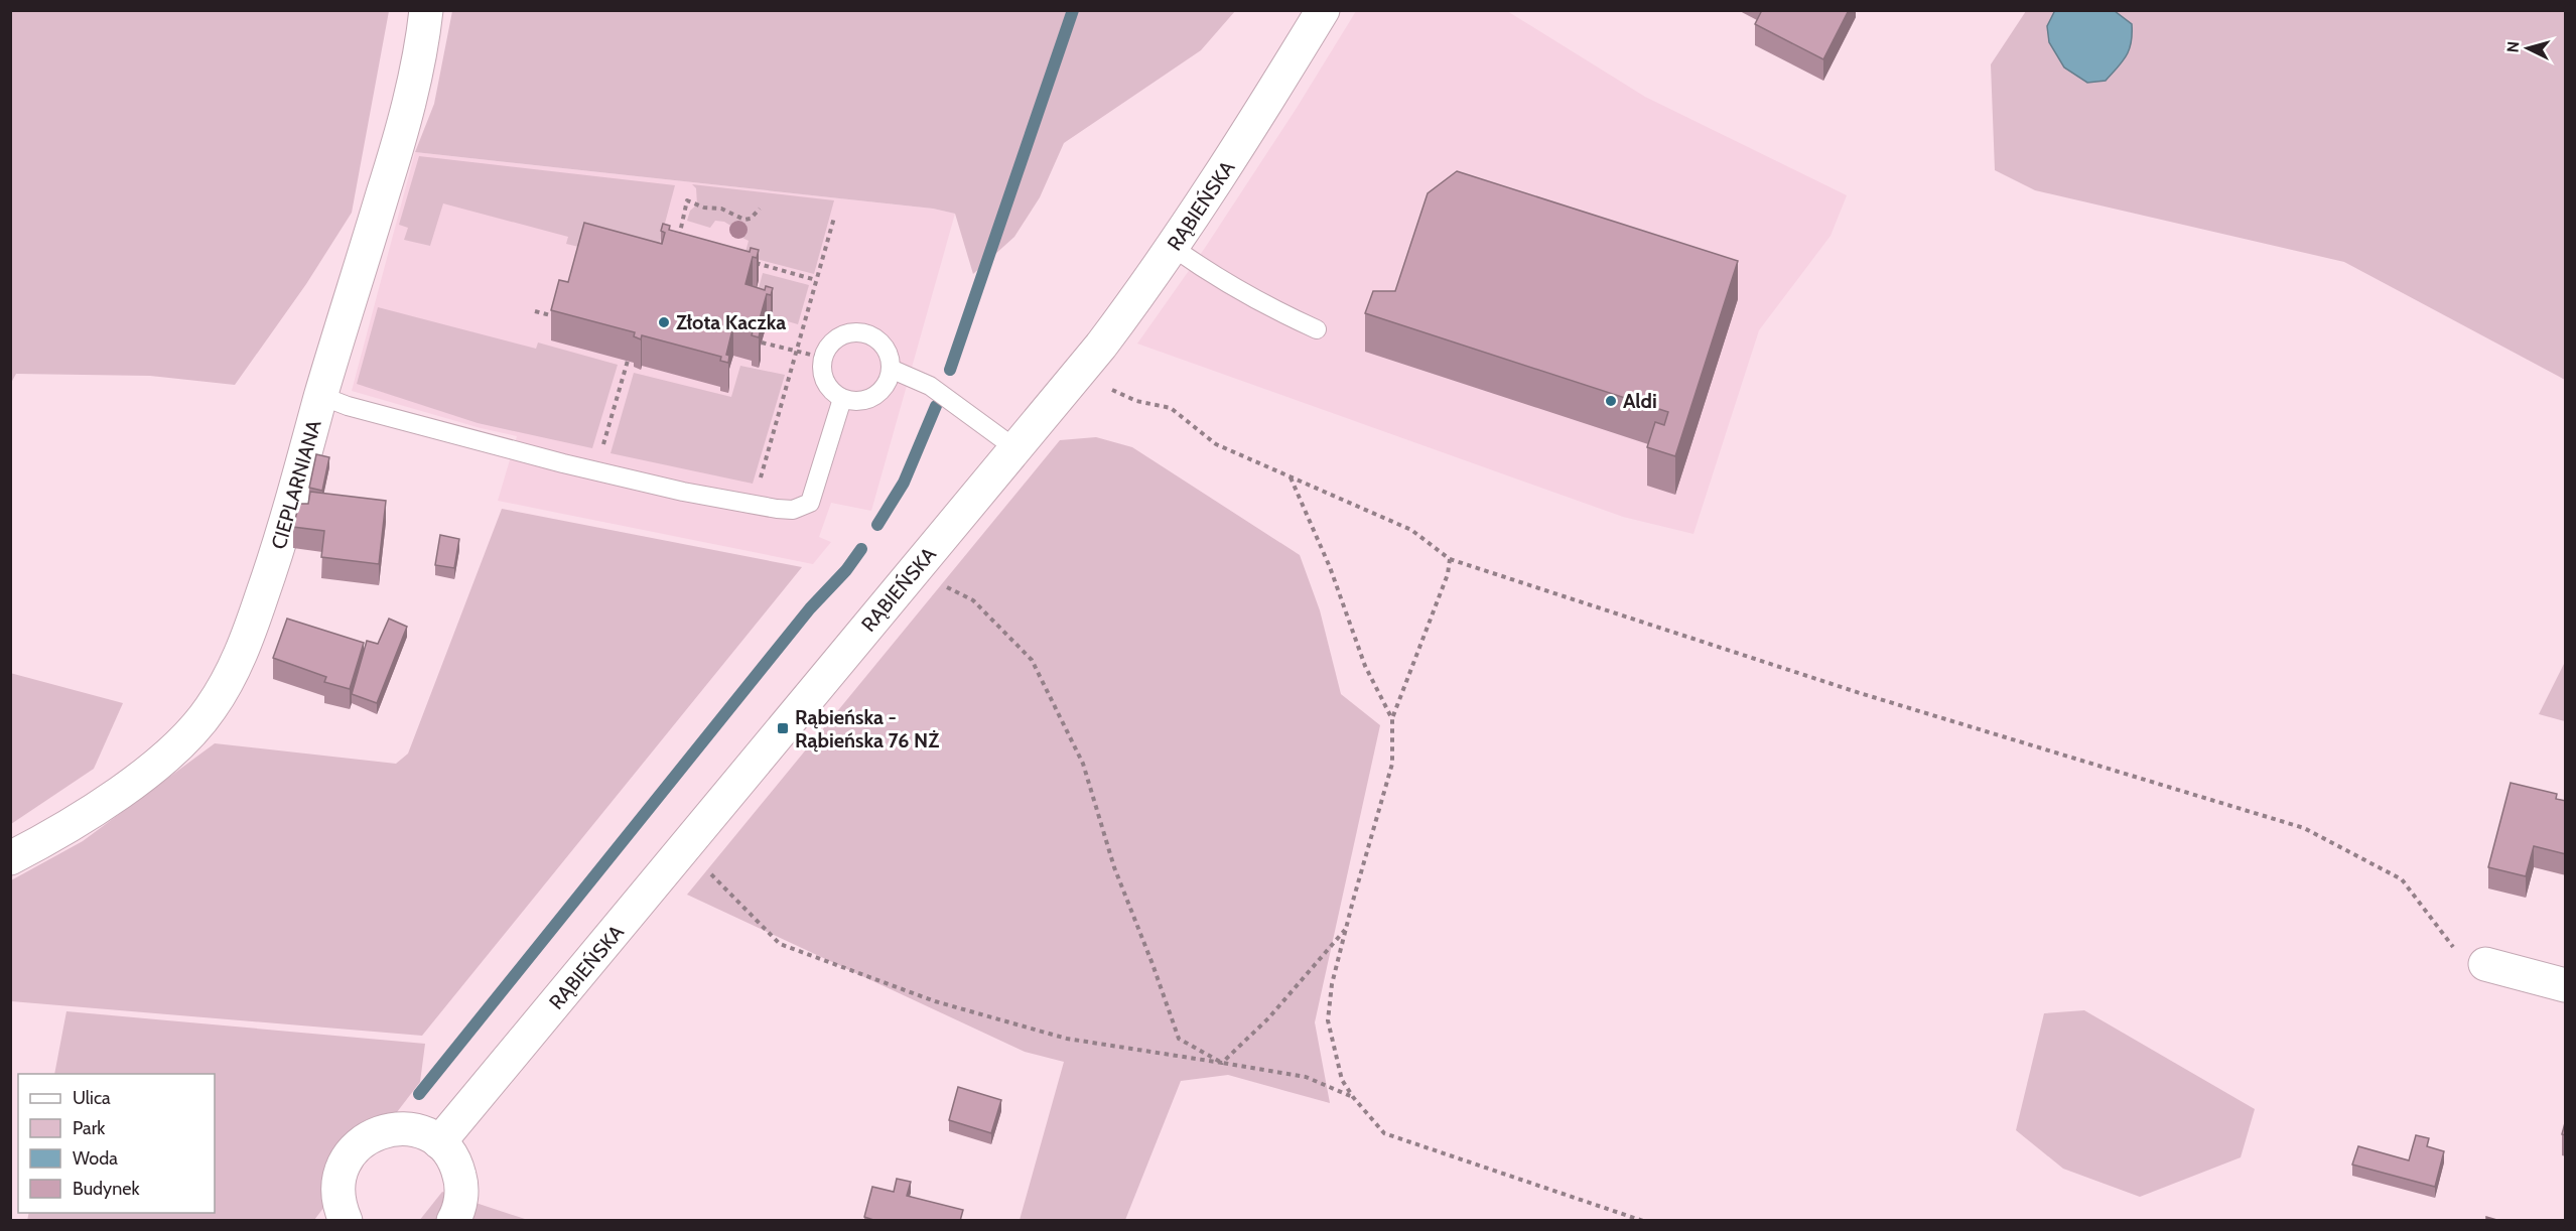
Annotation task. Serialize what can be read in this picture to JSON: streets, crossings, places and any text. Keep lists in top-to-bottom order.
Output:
{
  "streets": {
    "street": ["RĄBIEŃSKA", "CIEPLARNIANA"]
  },
  "places": {
    "other": ["Złota Kaczka", "Aldi"],
    "transit": ["Rąbieńska - Rąbieńska 76 NŻ"]
  },
  "legend": [
    "Ulica",
    "Park",
    "Woda",
    "Budynek"
  ],
  "north": "left"
}
